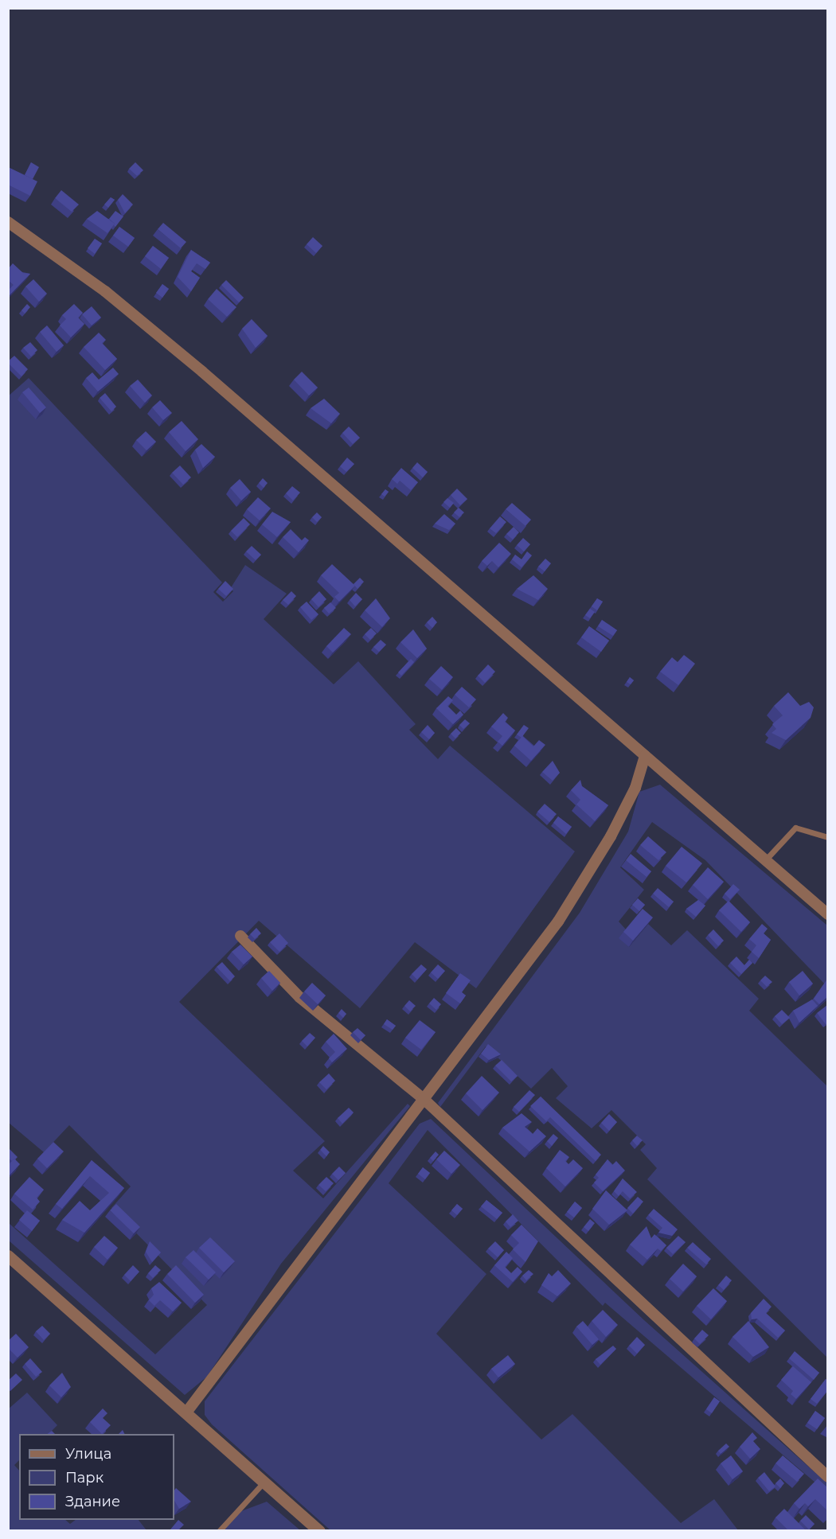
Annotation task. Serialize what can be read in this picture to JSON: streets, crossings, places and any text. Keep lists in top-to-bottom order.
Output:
{
  "legend": ["Улица", "Парк", "Здание"]
}
